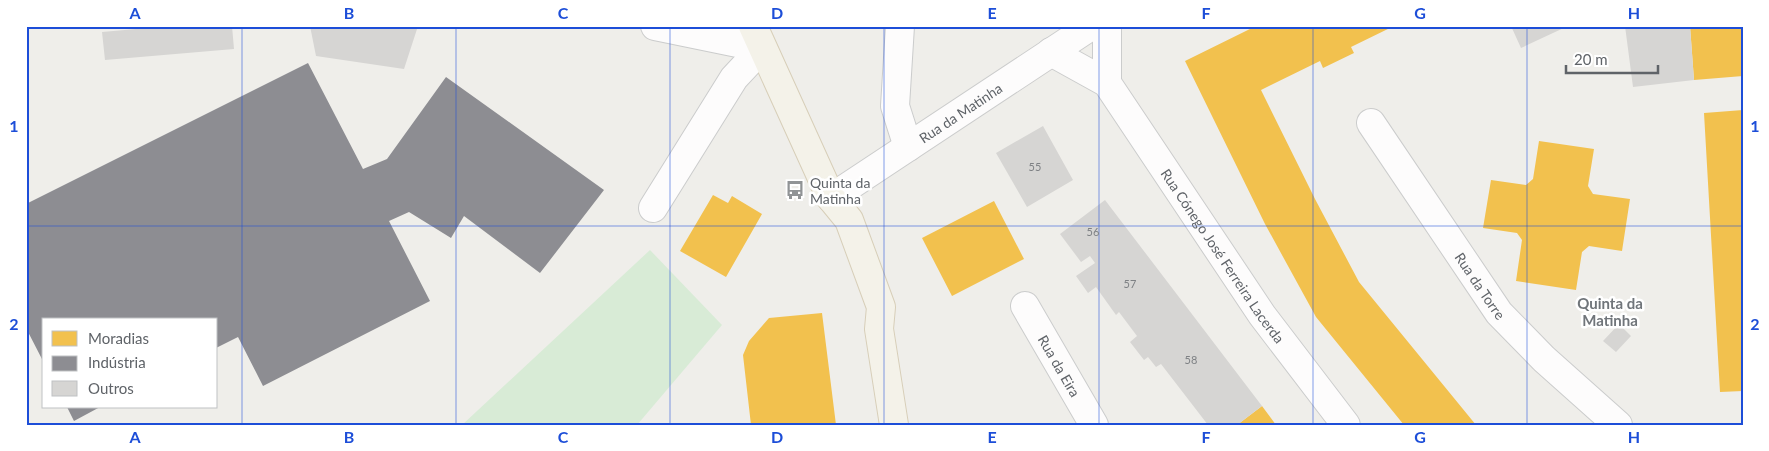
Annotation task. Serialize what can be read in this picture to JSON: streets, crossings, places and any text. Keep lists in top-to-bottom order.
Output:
{
  "streets": {
    "street": [
      "Rua da Matinha",
      "Rua Cónego José Ferreira Lacerda",
      "Rua da Torre",
      "Rua da Eira"
    ]
  },
  "crossings": [
    ["Rua da Matinha", "Rua Cónego José Ferreira Lacerda"]
  ],
  "districts": ["Quinta da Matinha"],
  "places": {
    "bus stop": ["Quinta da Matinha"]
  },
  "house_numbers": [
    "55",
    "56",
    "57",
    "58"
  ],
  "legend": ["Moradias", "Indústria", "Outros"],
  "scale_bar": "20 m",
  "grid": {
    "columns": [
      "A",
      "B",
      "C",
      "D",
      "E",
      "F",
      "G",
      "H"
    ],
    "rows": ["1", "2"]
  }
}
